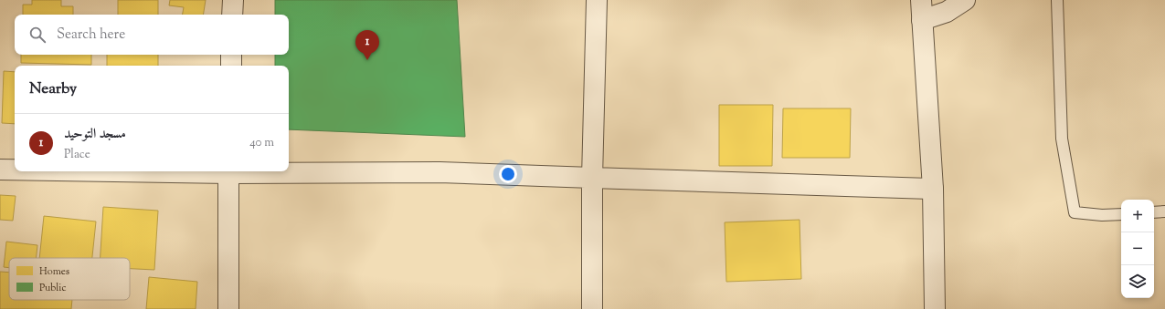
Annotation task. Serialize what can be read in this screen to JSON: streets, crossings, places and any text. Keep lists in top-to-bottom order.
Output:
{
  "legend": ["Homes", "Public"],
  "page": {
    "search": "Search here",
    "pins": "1",
    "heading": "Nearby",
    "list": [
      {
        "mark": "1",
        "name": "مسجد التوحيد",
        "note": "Place",
        "value": "40 m"
      }
    ],
    "map_buttons": ["+", "−"]
  }
}
